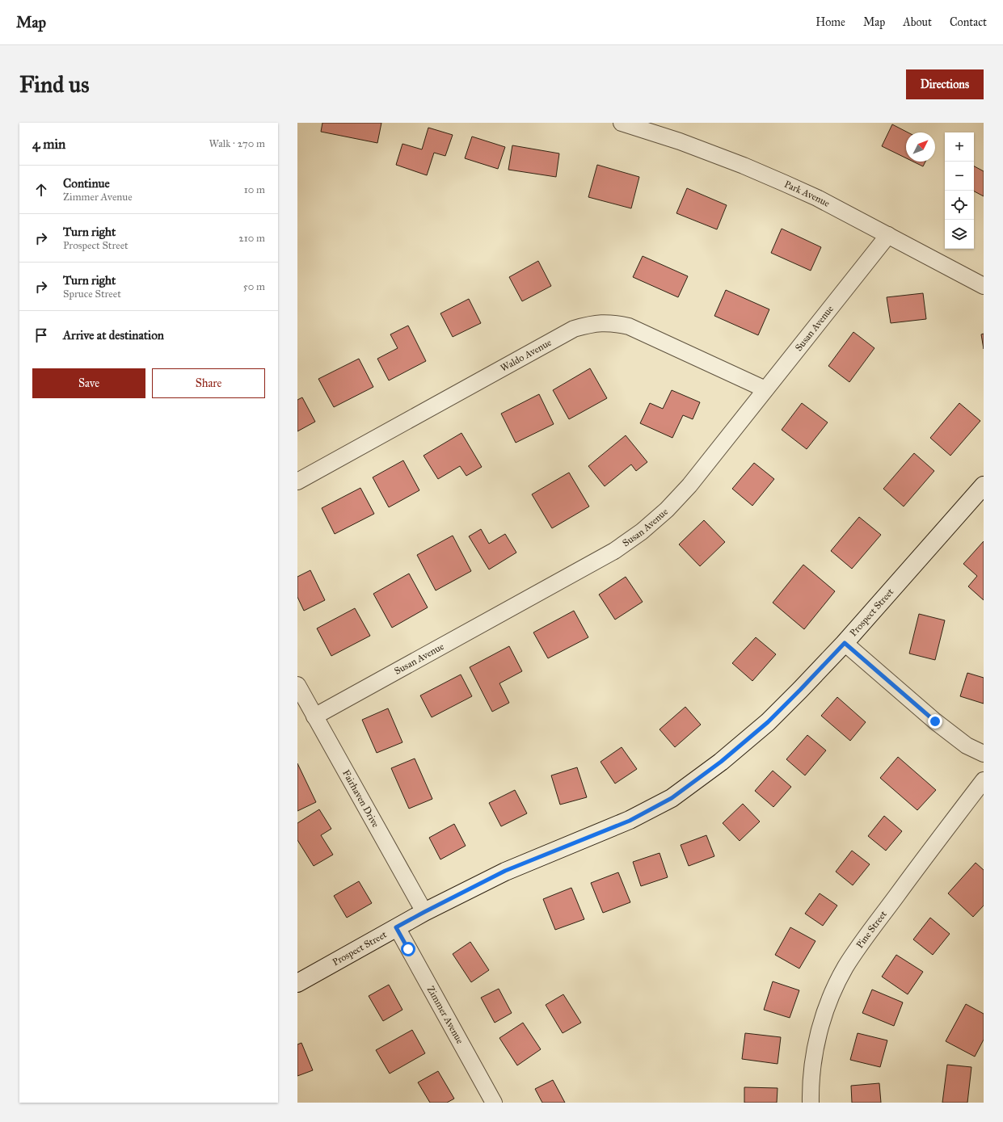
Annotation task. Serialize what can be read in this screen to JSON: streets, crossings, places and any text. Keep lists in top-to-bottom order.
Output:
{
  "streets": {
    "main road": ["Prospect Street"],
    "street": [
      "Park Avenue",
      "Susan Avenue",
      "Waldo Avenue",
      "Fairhaven Drive",
      "Pine Street",
      "Zimmer Avenue"
    ]
  },
  "crossings": [
    ["Park Avenue", "Susan Avenue"],
    ["Susan Avenue", "Waldo Avenue"],
    ["Susan Avenue", "Fairhaven Drive"],
    ["Prospect Street", "Fairhaven Drive"],
    ["Prospect Street", "Zimmer Avenue"]
  ],
  "north": "top right",
  "page": {
    "header": "Map",
    "nav": [
      "Home",
      "Map",
      "About",
      "Contact"
    ],
    "buttons": [
      "Directions",
      ["Save", "Share"]
    ],
    "title": "Find us",
    "heading": ["4 min", "Walk · 270 m"],
    "map_buttons": ["+", "−"],
    "list": [
      ["Continue", "Zimmer Avenue", "10 m"],
      ["Turn right", "Prospect Street", "210 m"],
      ["Turn right", "Spruce Street", "50 m"],
      "Arrive at destination"
    ]
  }
}
